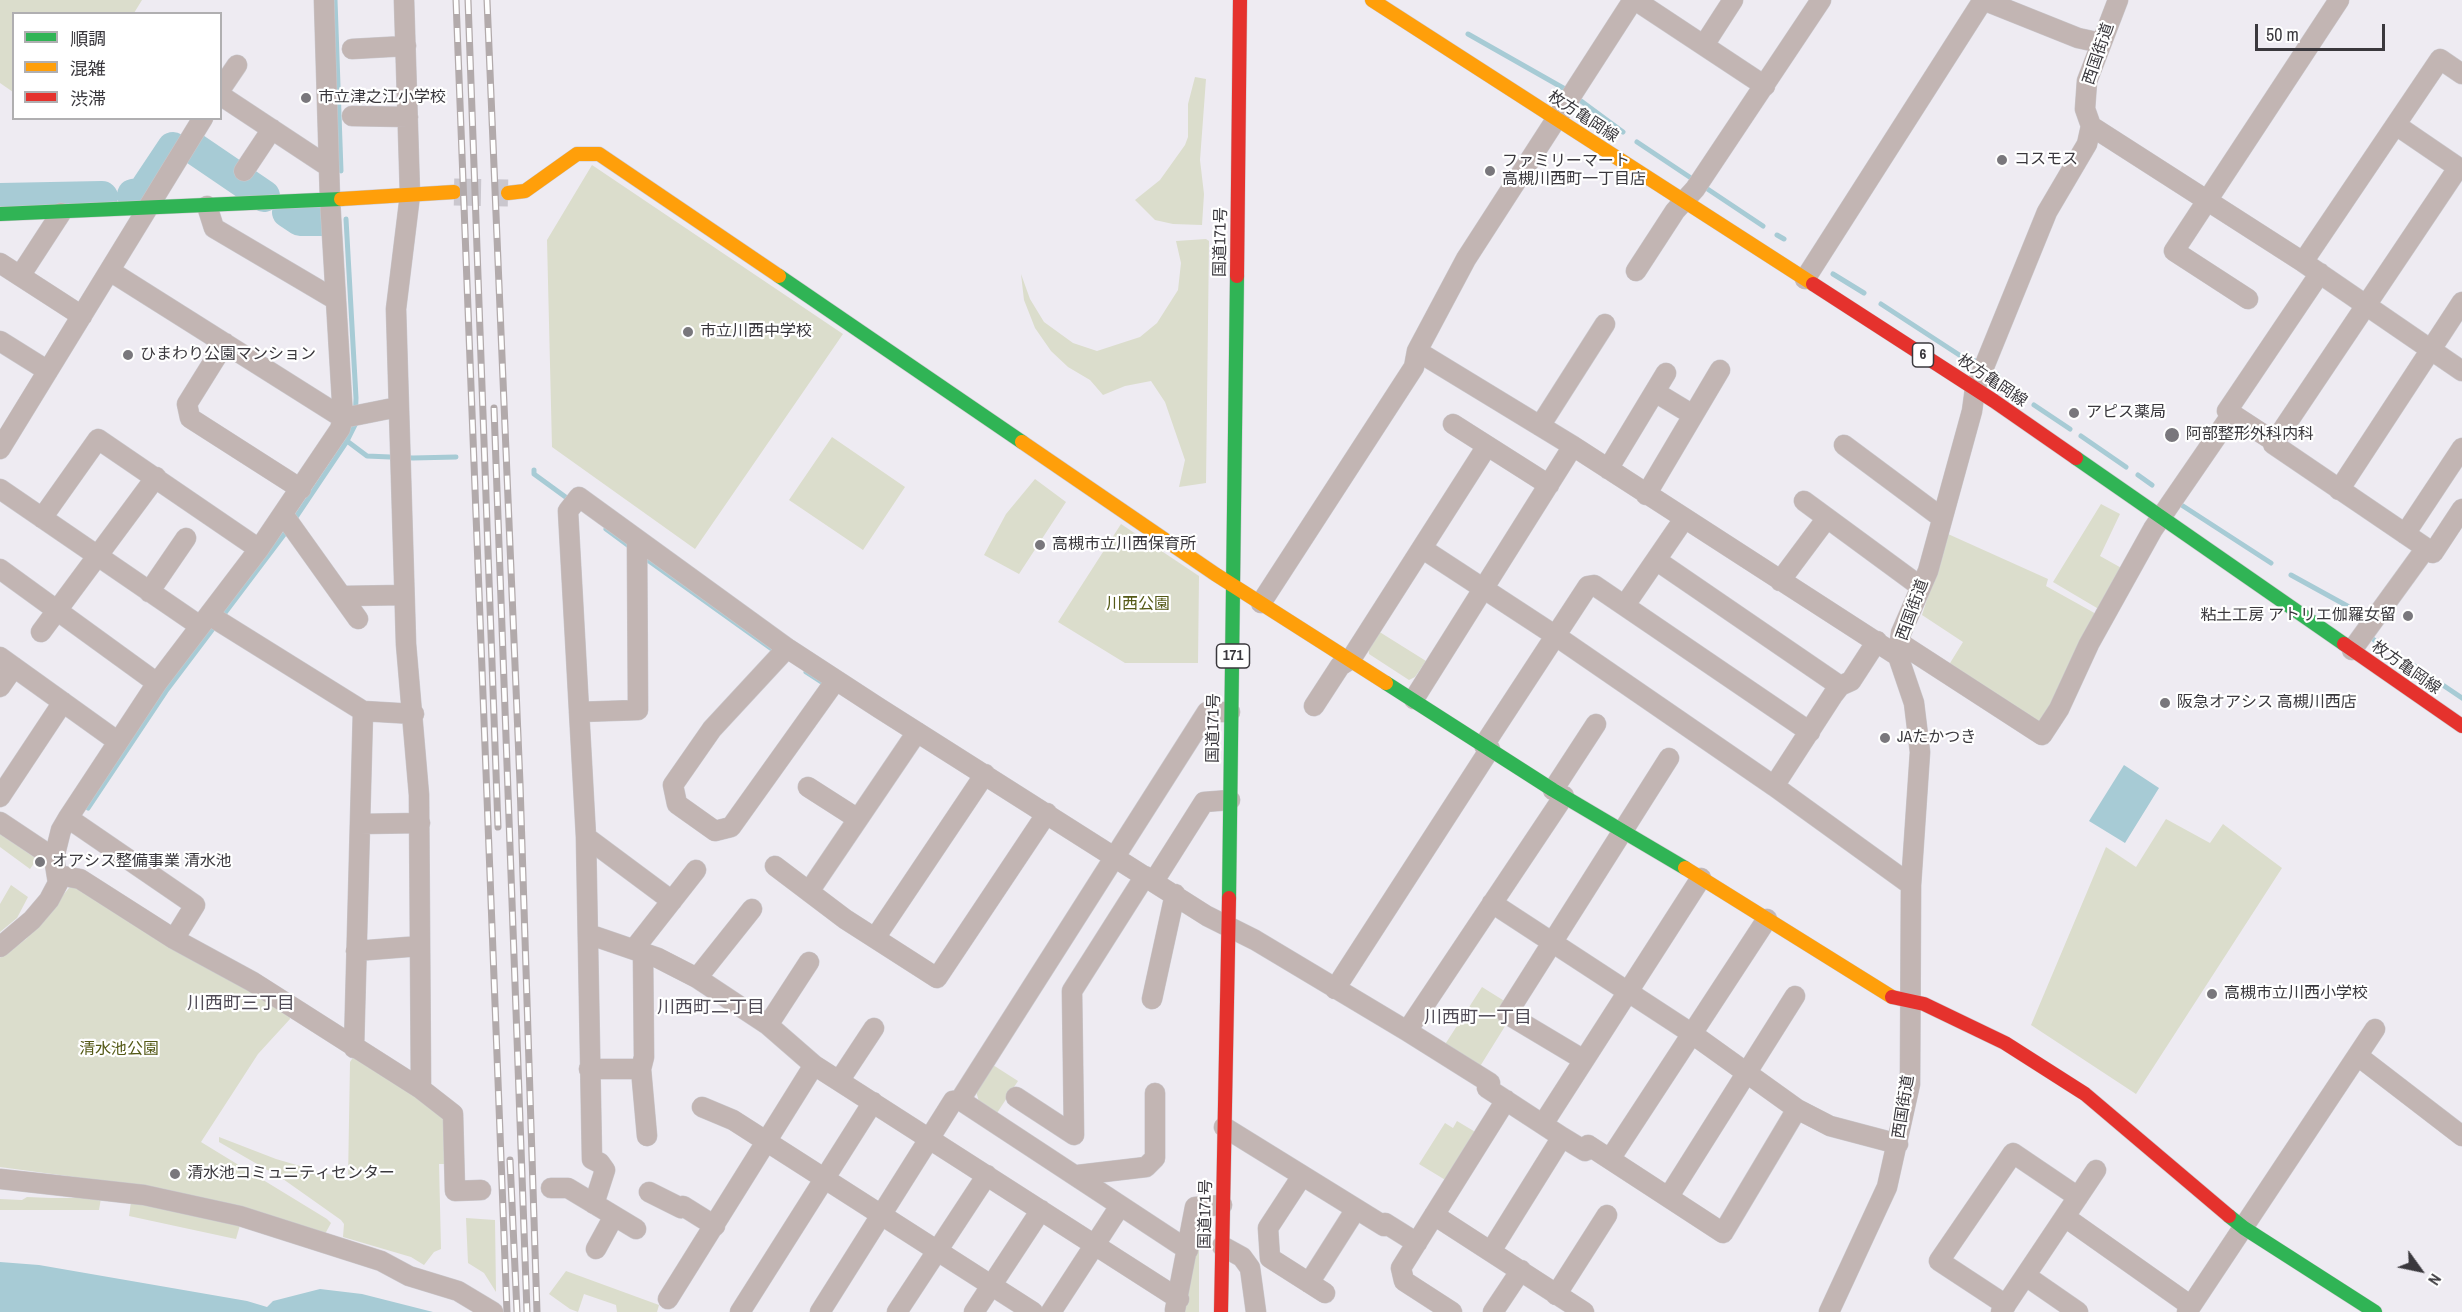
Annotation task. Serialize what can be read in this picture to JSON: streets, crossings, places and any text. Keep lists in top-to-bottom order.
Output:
{
  "streets": {
    "main road": [
      "枚方亀岡線",
      "国道171号",
      "6",
      "171"
    ],
    "street": ["西国街道"]
  },
  "crossings": [
    ["西国街道", "枚方亀岡線"]
  ],
  "districts": ["川西町三丁目", "川西町二丁目", "川西町一丁目"],
  "parks": ["川西公園", "清水池公園"],
  "places": [
    "市立津之江小学校",
    "コスモス",
    "ファミリーマート 高槻川西町一丁目店",
    "市立川西中学校",
    "ひまわり公園マンション",
    "アピス薬局",
    "阿部整形外科内科",
    "高槻市立川西保育所",
    "粘土工房 アトリエ伽羅女留",
    "阪急オアシス 高槻川西店",
    "JAたかつき",
    "オアシス整備事業 清水池",
    "高槻市立川西小学校",
    "清水池コミュニティセンター"
  ],
  "legend": ["順調", "混雑", "渋滞"],
  "scale_bar": "50 m",
  "north": "bottom right"
}
